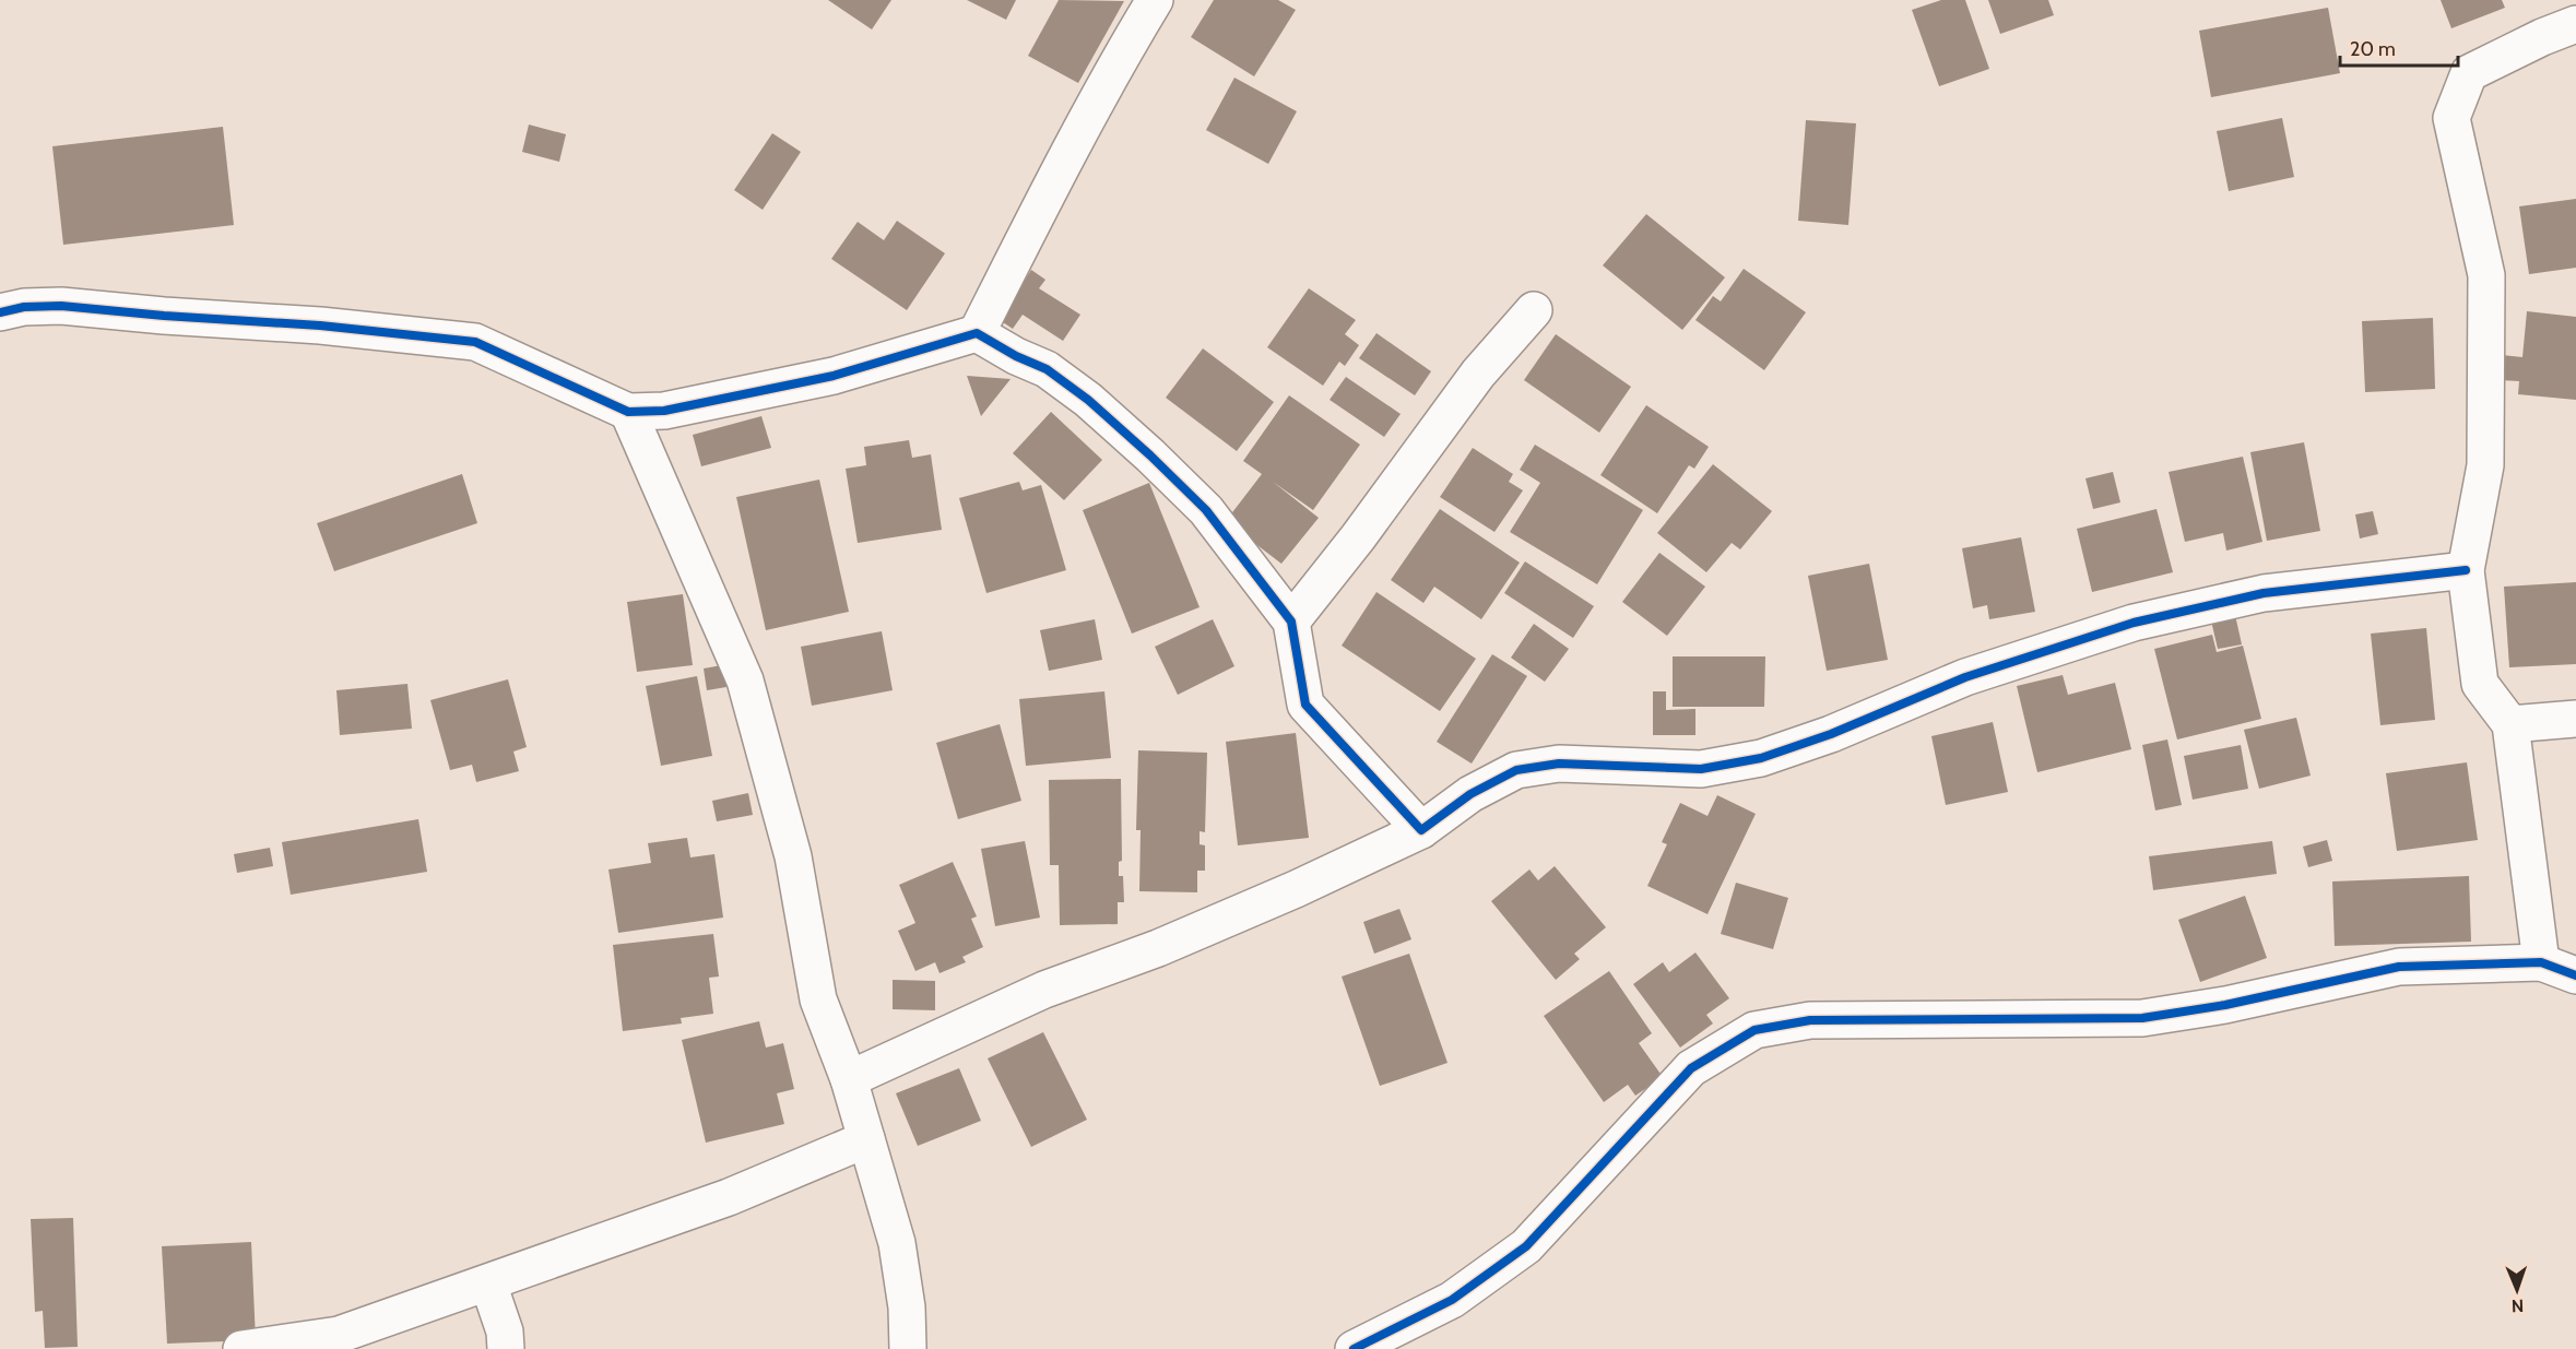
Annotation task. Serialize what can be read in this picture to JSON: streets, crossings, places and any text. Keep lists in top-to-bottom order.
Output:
{
  "scale_bar": "20 m",
  "north": "bottom"
}
